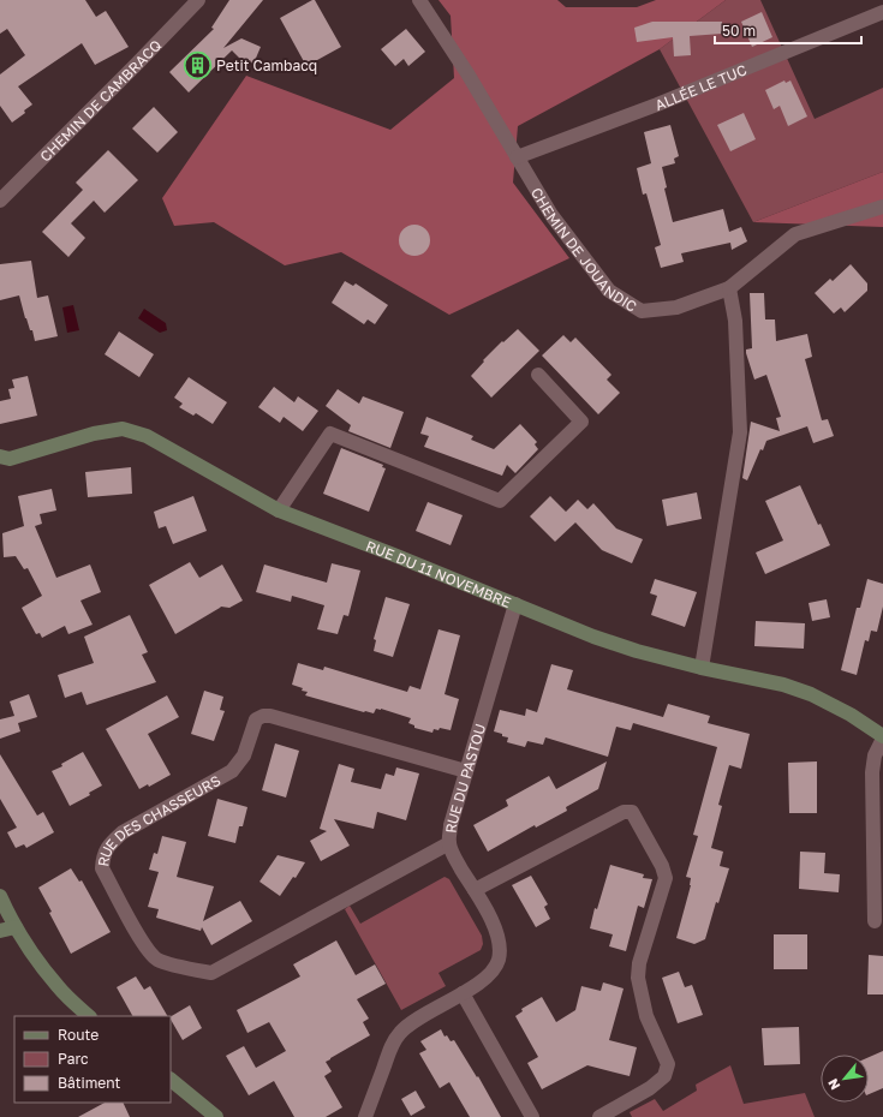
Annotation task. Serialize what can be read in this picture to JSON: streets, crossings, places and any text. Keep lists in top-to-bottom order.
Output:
{
  "streets": {
    "street": [
      "ALLÉE LE TUC",
      "CHEMIN DE CAMBRACQ",
      "CHEMIN DE JOUANDIC",
      "RUE DU 11 NOVEMBRE",
      "RUE DU PASTOU",
      "RUE DES CHASSEURS"
    ]
  },
  "crossings": [
    ["ALLÉE LE TUC", "CHEMIN DE JOUANDIC"],
    ["RUE DU 11 NOVEMBRE", "RUE DU PASTOU"],
    ["RUE DU PASTOU", "RUE DES CHASSEURS"]
  ],
  "places": {
    "building": ["Petit Cambacq"]
  },
  "legend": ["Route", "Parc", "Bâtiment"],
  "scale_bar": "50 m",
  "north": "bottom left"
}
